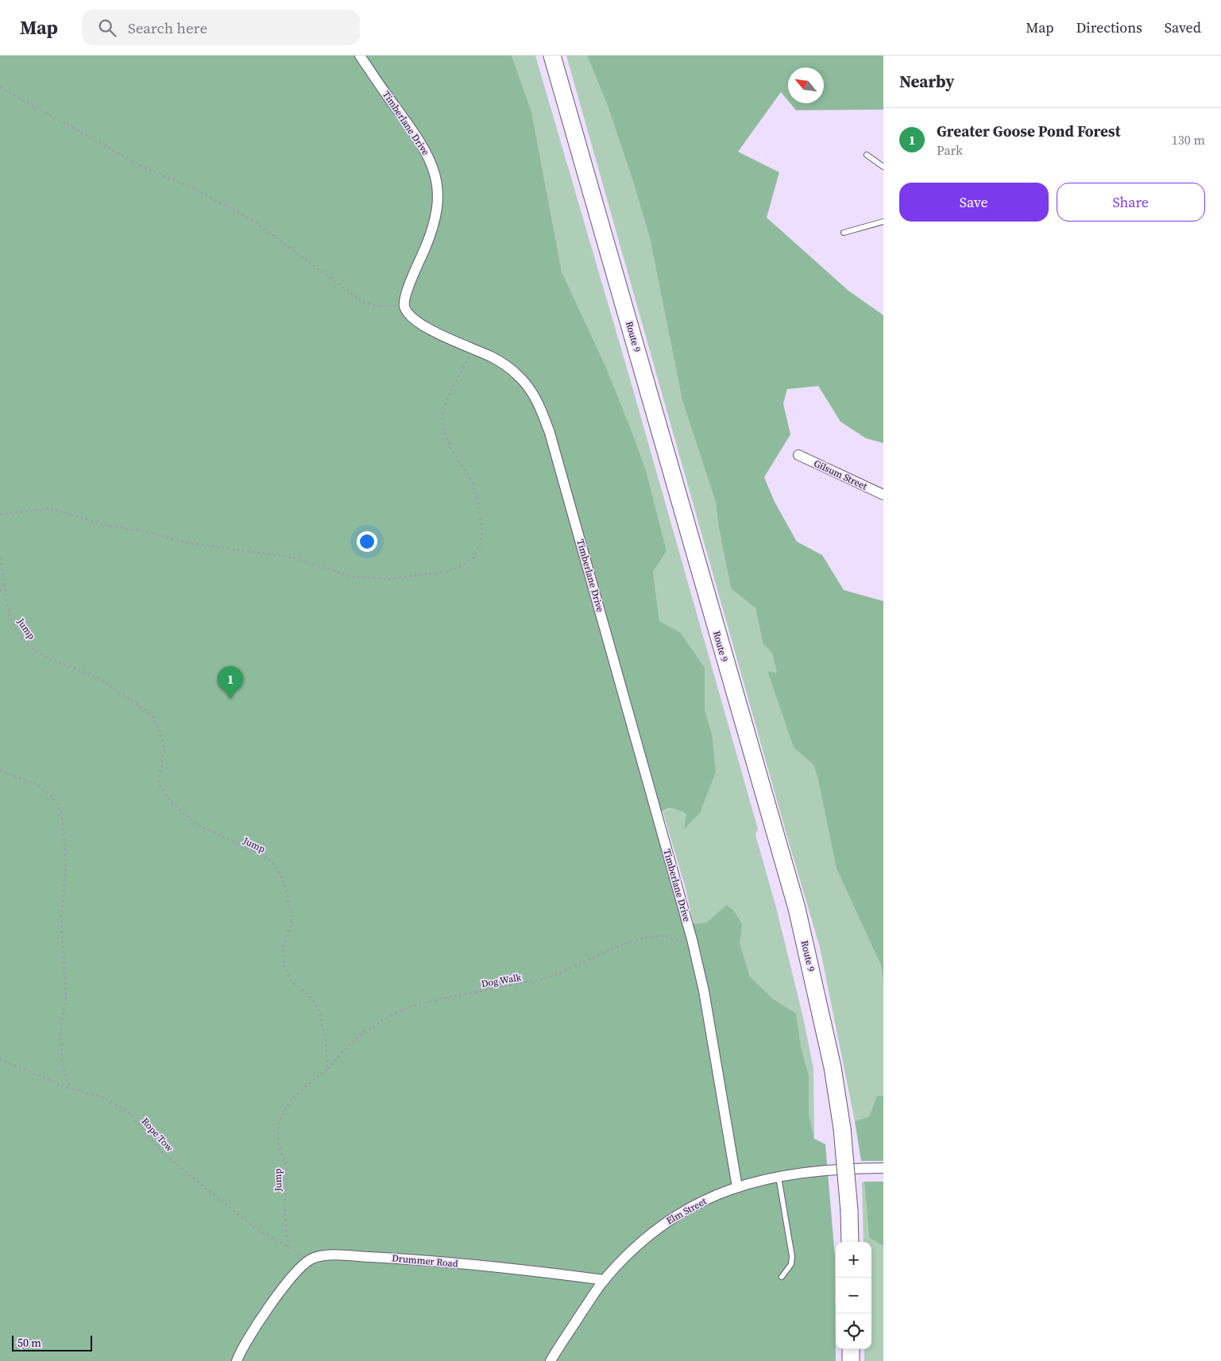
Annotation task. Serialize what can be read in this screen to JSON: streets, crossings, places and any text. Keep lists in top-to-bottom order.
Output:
{
  "streets": {
    "highway": ["Route 9"],
    "street": [
      "Timberlane Drive",
      "Gilsum Street",
      "Elm Street",
      "Drummer Road"
    ],
    "path": ["Jump", "Dog Walk", "Rope Tow"]
  },
  "crossings": [
    ["Timberlane Drive", "Dog Walk"],
    ["Timberlane Drive", "Elm Street"],
    ["Jump", "Dog Walk"],
    ["Jump", "Rope Tow"],
    ["Rope Tow", "Drummer Road"],
    ["Elm Street", "Drummer Road"]
  ],
  "scale_bar": "50 m",
  "north": "top left",
  "page": {
    "header": "Map",
    "search": "Search here",
    "nav": ["Map", "Directions", "Saved"],
    "heading": "Nearby",
    "list": [
      {
        "mark": "1",
        "name": "Greater Goose Pond Forest",
        "note": "Park",
        "value": "130 m"
      }
    ],
    "buttons": ["Save", "Share"],
    "pins": "1",
    "map_buttons": ["+", "−"],
    "scale": "50 m"
  }
}
